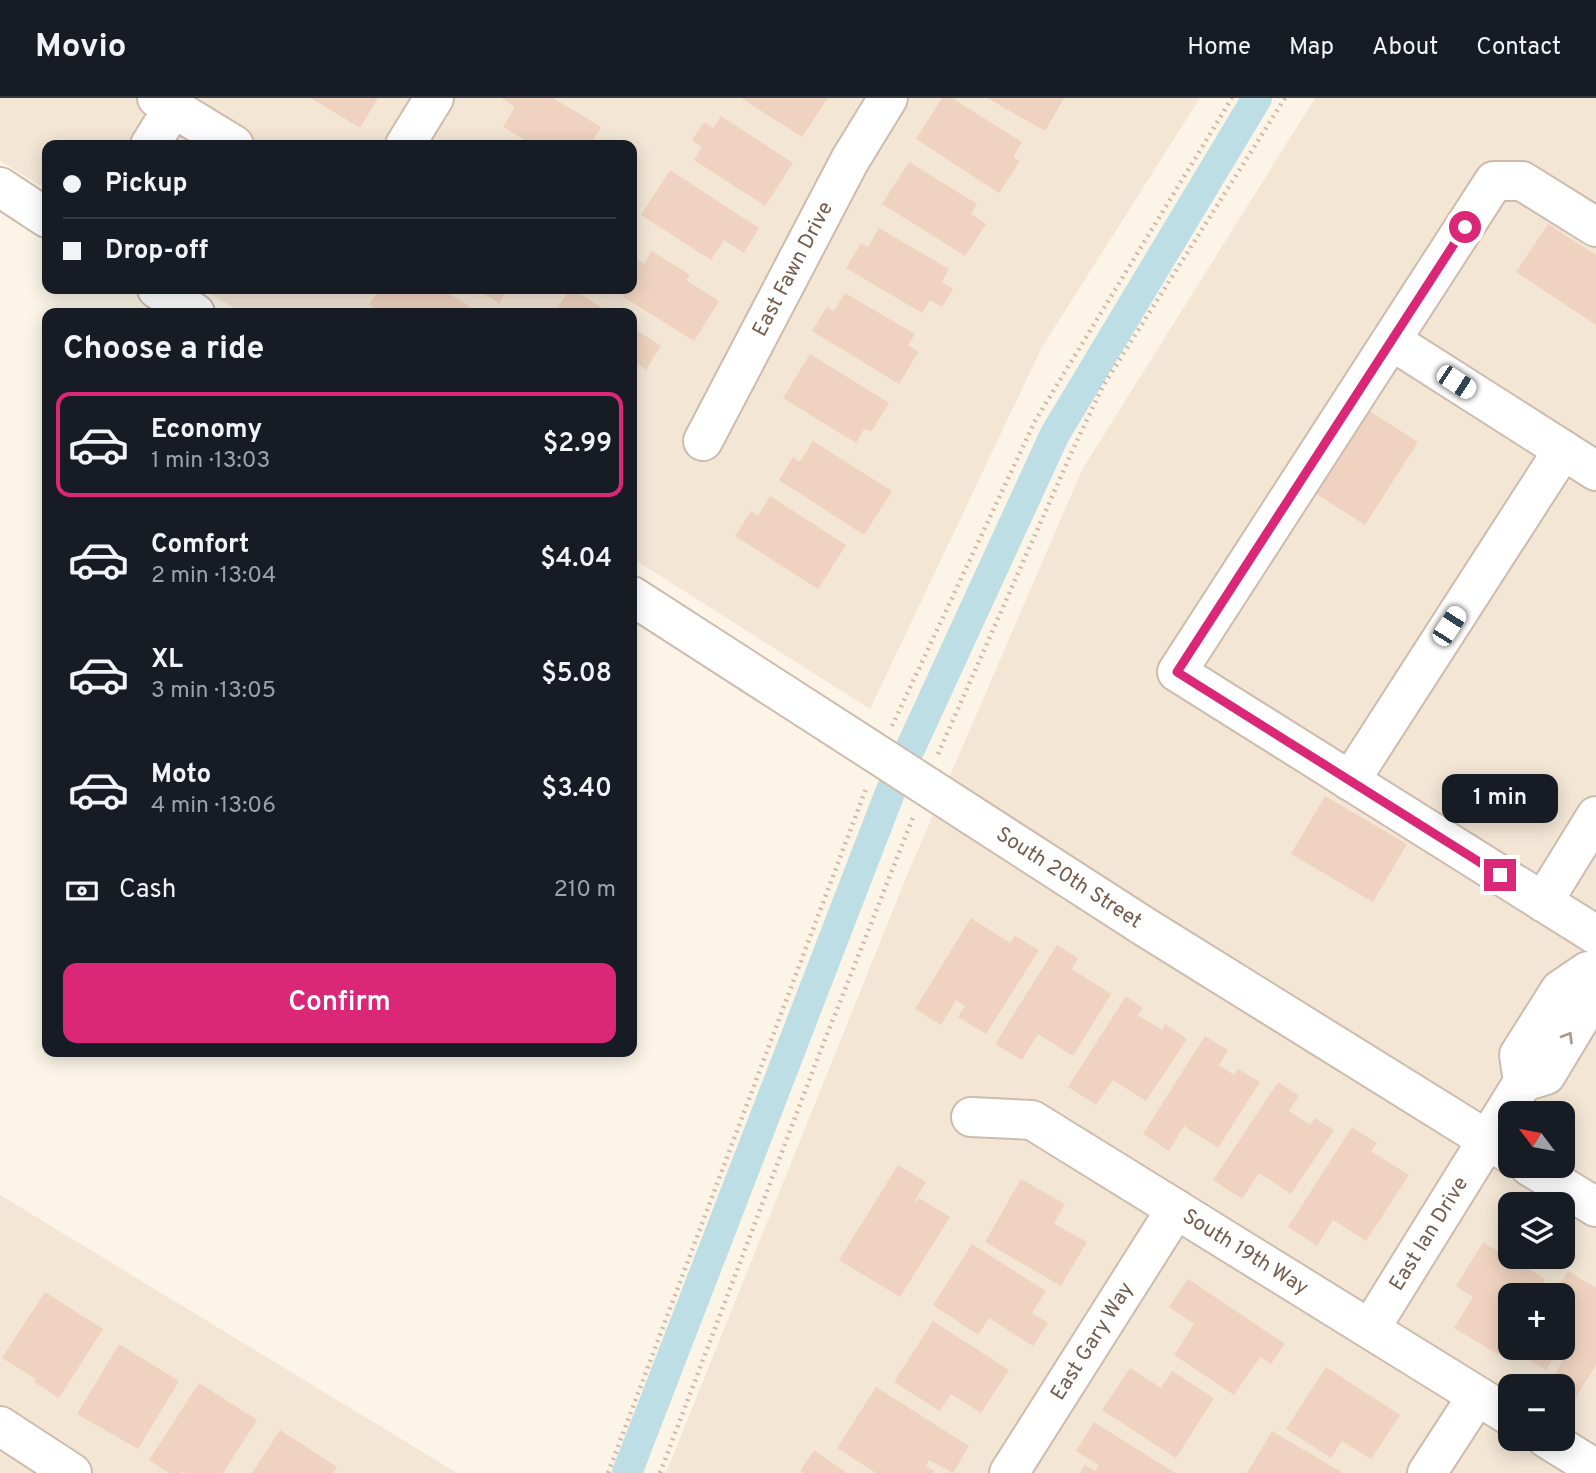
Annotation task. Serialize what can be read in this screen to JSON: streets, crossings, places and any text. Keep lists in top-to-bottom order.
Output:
{
  "streets": {
    "street": [
      "East Fawn Drive",
      "South 20th Street",
      "East Ian Drive",
      "South 19th Way",
      "East Gary Way"
    ]
  },
  "crossings": [
    ["East Ian Drive", "South 19th Way"],
    ["South 19th Way", "East Gary Way"]
  ],
  "north": "top left",
  "page": {
    "header": "Movio",
    "nav": [
      "Home",
      "Map",
      "About",
      "Contact"
    ],
    "banner": ["Pickup", "Drop-off"],
    "heading": "Choose a ride",
    "list": [
      {
        "name": "Economy",
        "note": "1 min · 13:03",
        "value": "$2.99"
      },
      {
        "name": "Comfort",
        "note": "2 min · 13:04",
        "value": "$4.04"
      },
      {
        "name": "XL",
        "note": "3 min · 13:05",
        "value": "$5.08"
      },
      {
        "name": "Moto",
        "note": "4 min · 13:06",
        "value": "$3.40"
      }
    ],
    "bubble": "1 min",
    "pay": ["Cash", "210 m"],
    "buttons": "Confirm",
    "map_buttons": ["+", "−"]
  }
}
